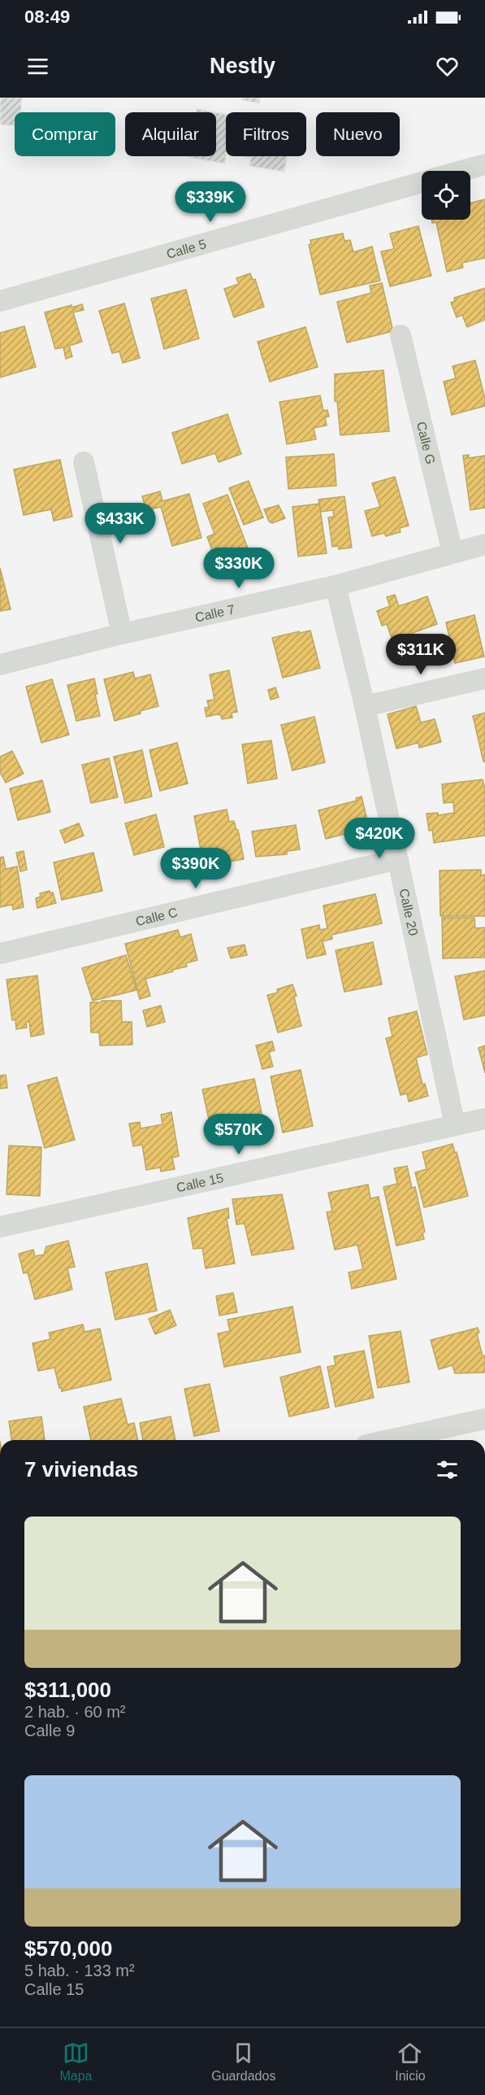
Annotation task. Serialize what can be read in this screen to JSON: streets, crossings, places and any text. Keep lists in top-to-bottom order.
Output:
{
  "streets": {
    "street": [
      "Calle 5",
      "Calle G",
      "Calle 7",
      "Calle 20",
      "Calle C",
      "Calle 15"
    ]
  },
  "crossings": [
    ["Calle G", "Calle 7"],
    ["Calle 7", "Calle 20"],
    ["Calle 20", "Calle C"],
    ["Calle 20", "Calle 15"]
  ],
  "page": {
    "status": "08:49",
    "header": "Nestly",
    "chip": [
      "Comprar",
      "Alquilar",
      "Filtros",
      "Nuevo"
    ],
    "price": [
      "$339K",
      "$433K",
      "$330K",
      "$311K",
      "$420K",
      "$390K",
      "$570K"
    ],
    "heading": "7 viviendas",
    "list": [
      {
        "name": "$311,000",
        "note": "2 hab. · 60 m² · Calle 9"
      },
      {
        "name": "$570,000",
        "note": "5 hab. · 133 m² · Calle 15"
      }
    ],
    "tabs": ["Mapa", "Guardados", "Inicio"]
  }
}
